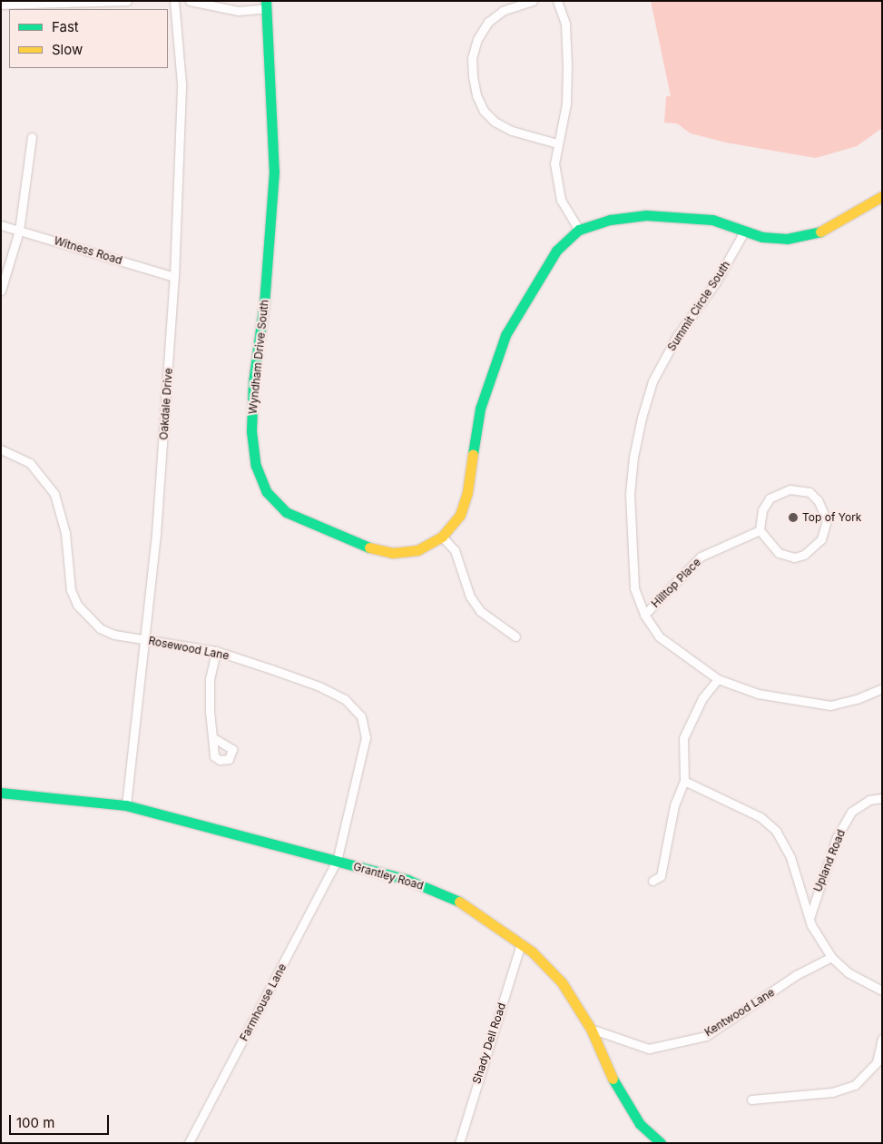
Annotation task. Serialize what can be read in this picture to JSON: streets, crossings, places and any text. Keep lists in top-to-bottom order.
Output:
{
  "streets": {
    "street": [
      "Witness Road",
      "Summit Circle South",
      "Wyndham Drive South",
      "Oakdale Drive",
      "Hilltop Place",
      "Rosewood Lane",
      "Upland Road",
      "Grantley Road",
      "Farmhouse Lane",
      "Kentwood Lane",
      "Shady Dell Road"
    ]
  },
  "crossings": [
    ["Witness Road", "Oakdale Drive"],
    ["Summit Circle South", "Wyndham Drive South"],
    ["Summit Circle South", "Hilltop Place"],
    ["Oakdale Drive", "Rosewood Lane"],
    ["Oakdale Drive", "Grantley Road"],
    ["Rosewood Lane", "Grantley Road"],
    ["Rosewood Lane", "Farmhouse Lane"],
    ["Grantley Road", "Farmhouse Lane"],
    ["Grantley Road", "Kentwood Lane"],
    ["Grantley Road", "Shady Dell Road"]
  ],
  "places": ["Top of York"],
  "legend": ["Fast", "Slow"],
  "scale_bar": "100 m"
}
